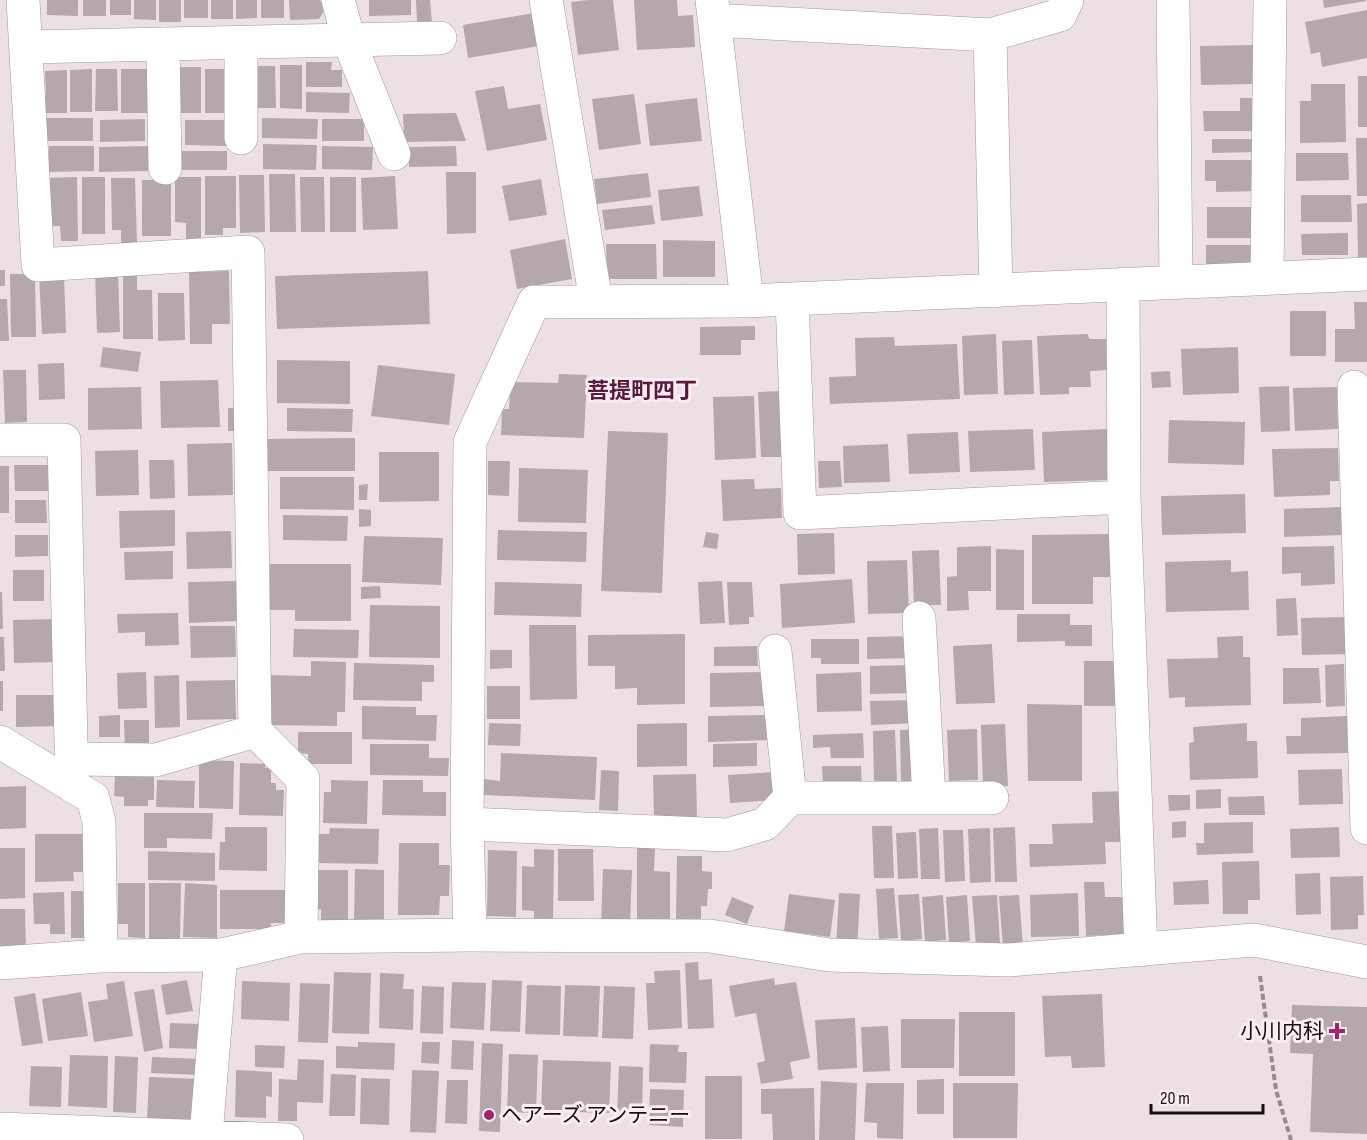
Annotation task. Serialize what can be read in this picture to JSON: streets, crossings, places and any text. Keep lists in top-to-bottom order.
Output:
{
  "districts": ["菩提町四丁"],
  "places": {
    "health": ["小川内科"],
    "other": ["ヘアーズ アンテニー"]
  },
  "scale_bar": "20 m"
}
